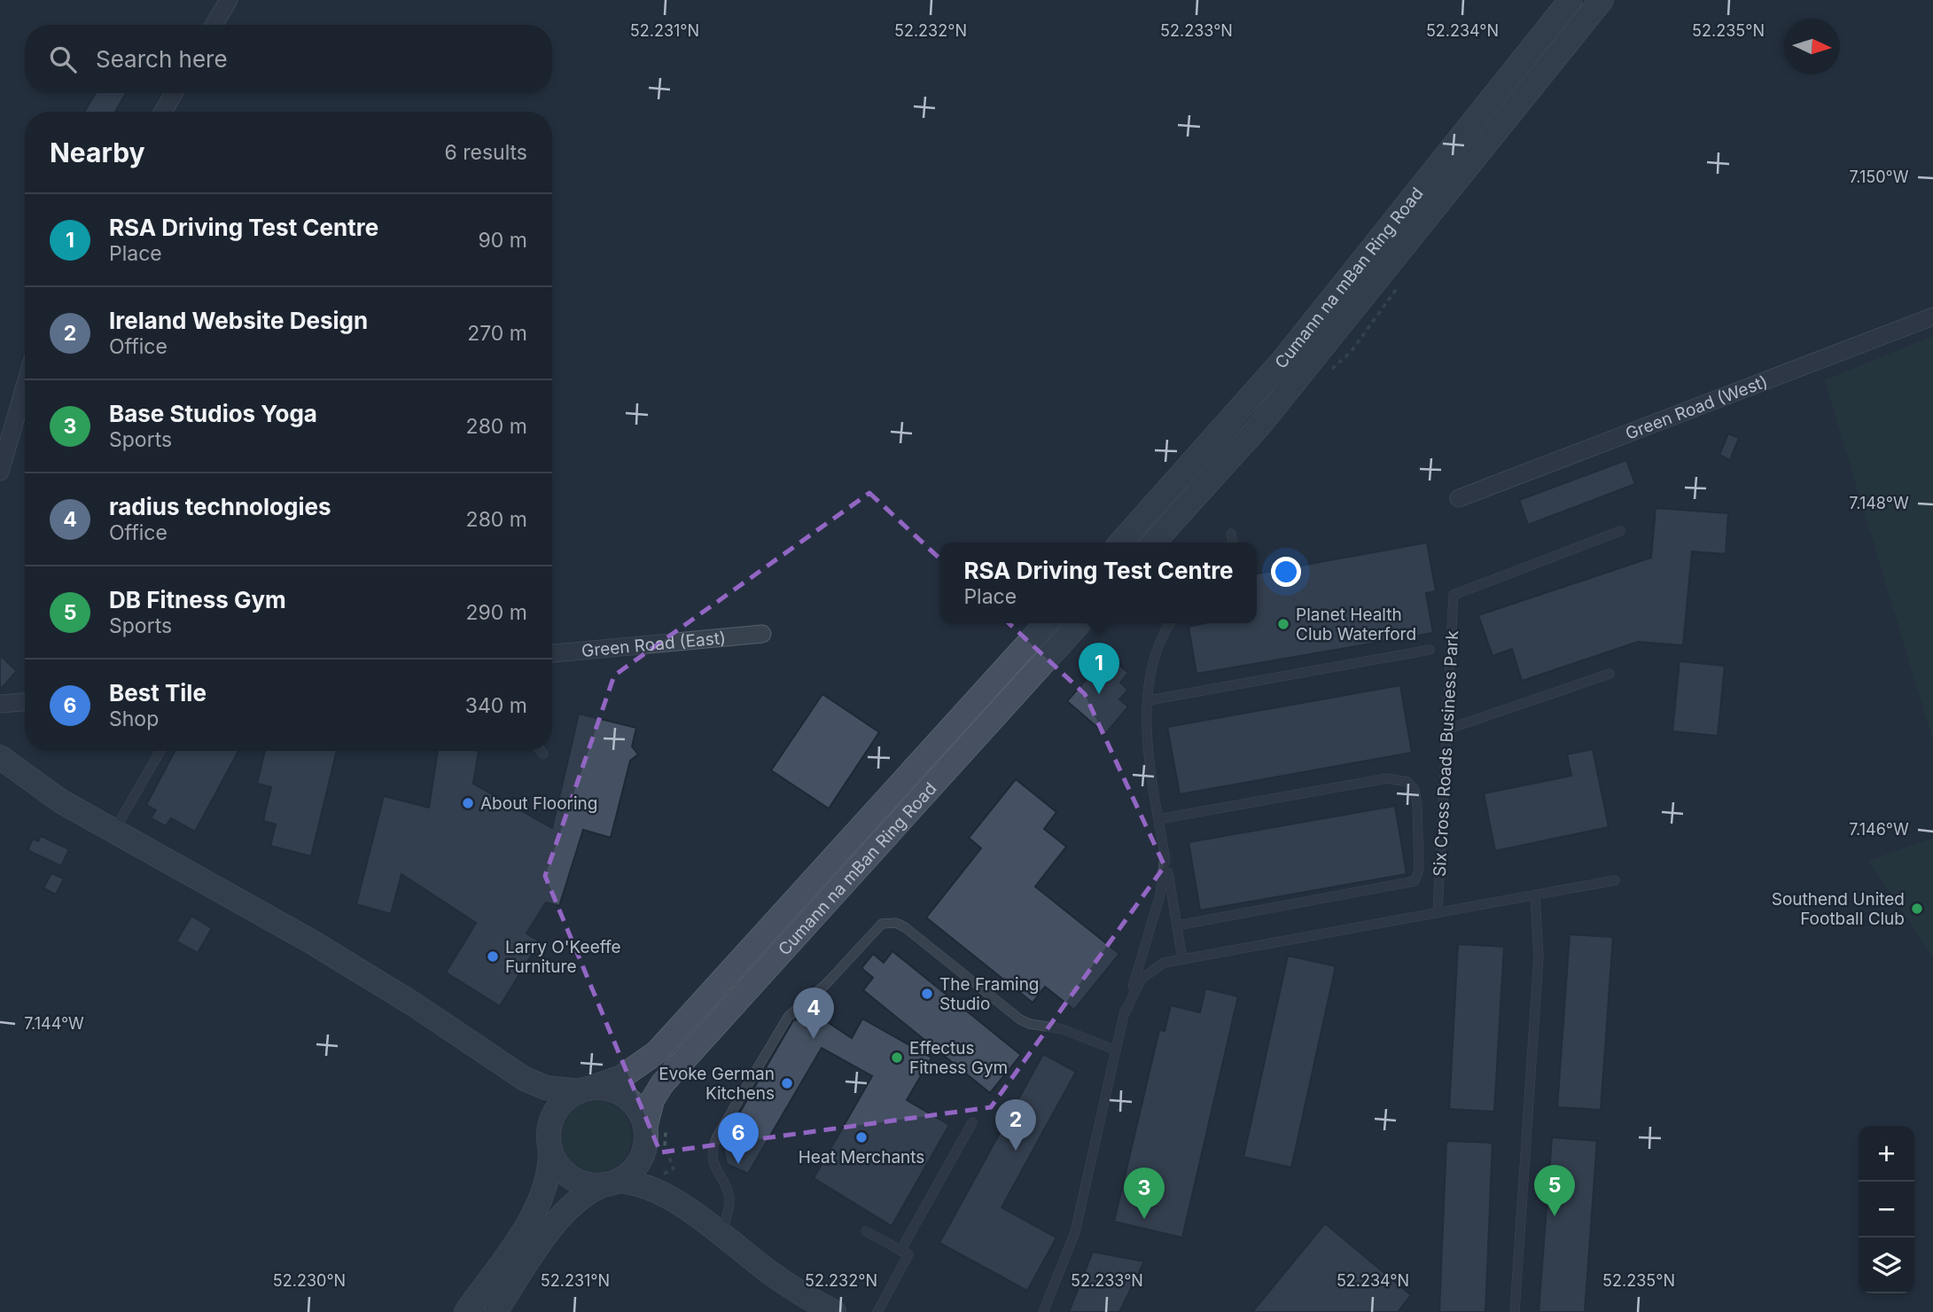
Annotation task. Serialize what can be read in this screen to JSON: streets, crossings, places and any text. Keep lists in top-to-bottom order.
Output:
{
  "streets": {
    "main road": ["Cumann na mBan Ring Road"],
    "street": ["Green Road (West)", "Green Road (East)"],
    "lane": ["Six Cross Roads Business Park"]
  },
  "places": [
    "Planet Health Club Waterford",
    "About Flooring",
    "Southend United Football Club",
    "Larry O'Keeffe Furniture",
    "The Framing Studio",
    "Effectus Fitness Gym",
    "Evoke German Kitchens",
    "Heat Merchants"
  ],
  "north": "right",
  "page": {
    "search": "Search here",
    "heading": ["Nearby", "6 results"],
    "list": [
      {
        "mark": "1",
        "name": "RSA Driving Test Centre",
        "note": "Place",
        "value": "90 m"
      },
      {
        "mark": "2",
        "name": "Ireland Website Design",
        "note": "Office",
        "value": "270 m"
      },
      {
        "mark": "3",
        "name": "Base Studios Yoga",
        "note": "Sports",
        "value": "280 m"
      },
      {
        "mark": "4",
        "name": "radius technologies",
        "note": "Office",
        "value": "280 m"
      },
      {
        "mark": "5",
        "name": "DB Fitness Gym",
        "note": "Sports",
        "value": "290 m"
      },
      {
        "mark": "6",
        "name": "Best Tile",
        "note": "Shop",
        "value": "340 m"
      }
    ],
    "popup": ["RSA Driving Test Centre", "Place"],
    "pins": [
      "1",
      "4",
      "2",
      "6",
      "5",
      "3"
    ],
    "map_buttons": ["+", "−"]
  },
  "coordinates": [
    "52.231°N",
    "52.232°N",
    "52.233°N",
    "52.234°N",
    "52.235°N",
    "7.150°W",
    "7.148°W",
    "7.146°W",
    "7.144°W",
    "52.230°N"
  ]
}
